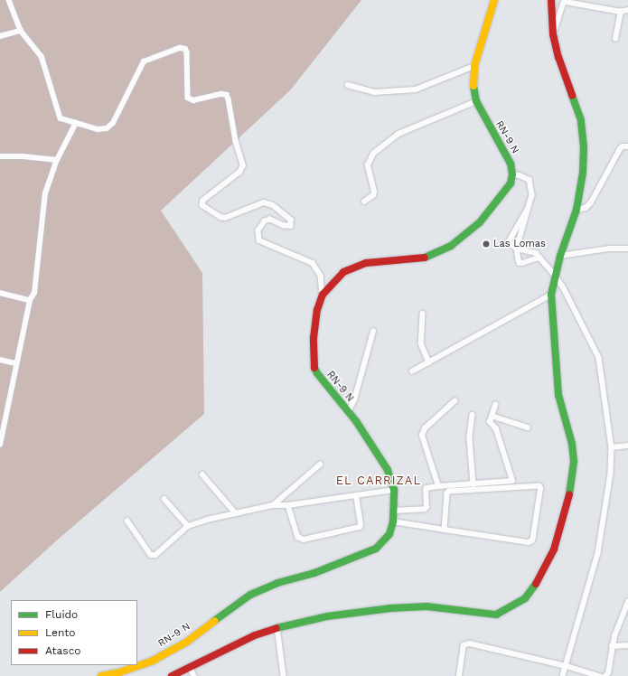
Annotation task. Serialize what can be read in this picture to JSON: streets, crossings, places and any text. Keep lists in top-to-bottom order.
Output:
{
  "streets": {
    "main road": ["RN-9 N"]
  },
  "districts": ["EL CARRIZAL"],
  "places": ["Las Lomas"],
  "legend": ["Fluido", "Lento", "Atasco"]
}
